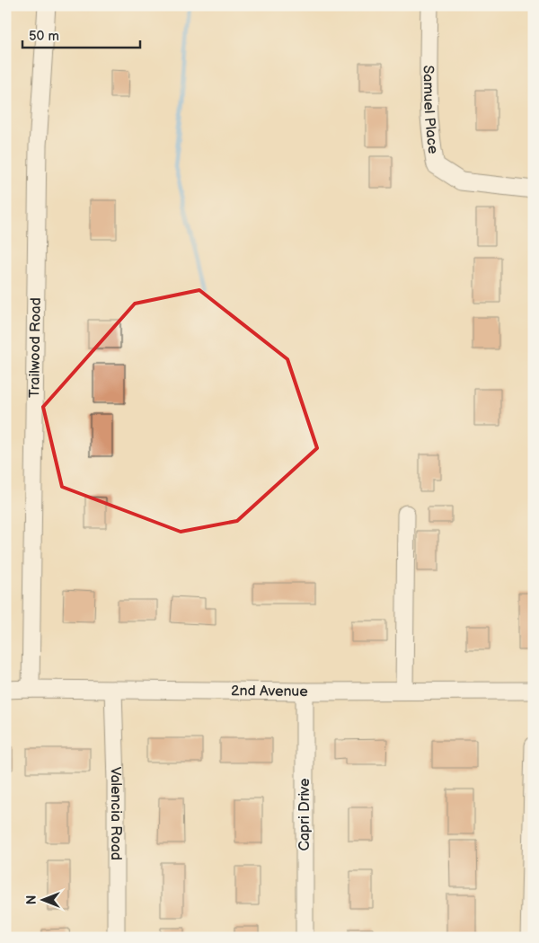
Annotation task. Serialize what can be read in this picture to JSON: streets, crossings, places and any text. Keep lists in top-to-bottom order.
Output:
{
  "streets": {
    "street": [
      "Samuel Place",
      "Trailwood Road",
      "2nd Avenue",
      "Valencia Road",
      "Capri Drive"
    ]
  },
  "crossings": [
    ["Trailwood Road", "2nd Avenue"],
    ["2nd Avenue", "Valencia Road"],
    ["2nd Avenue", "Capri Drive"]
  ],
  "scale_bar": "50 m",
  "north": "left"
}
